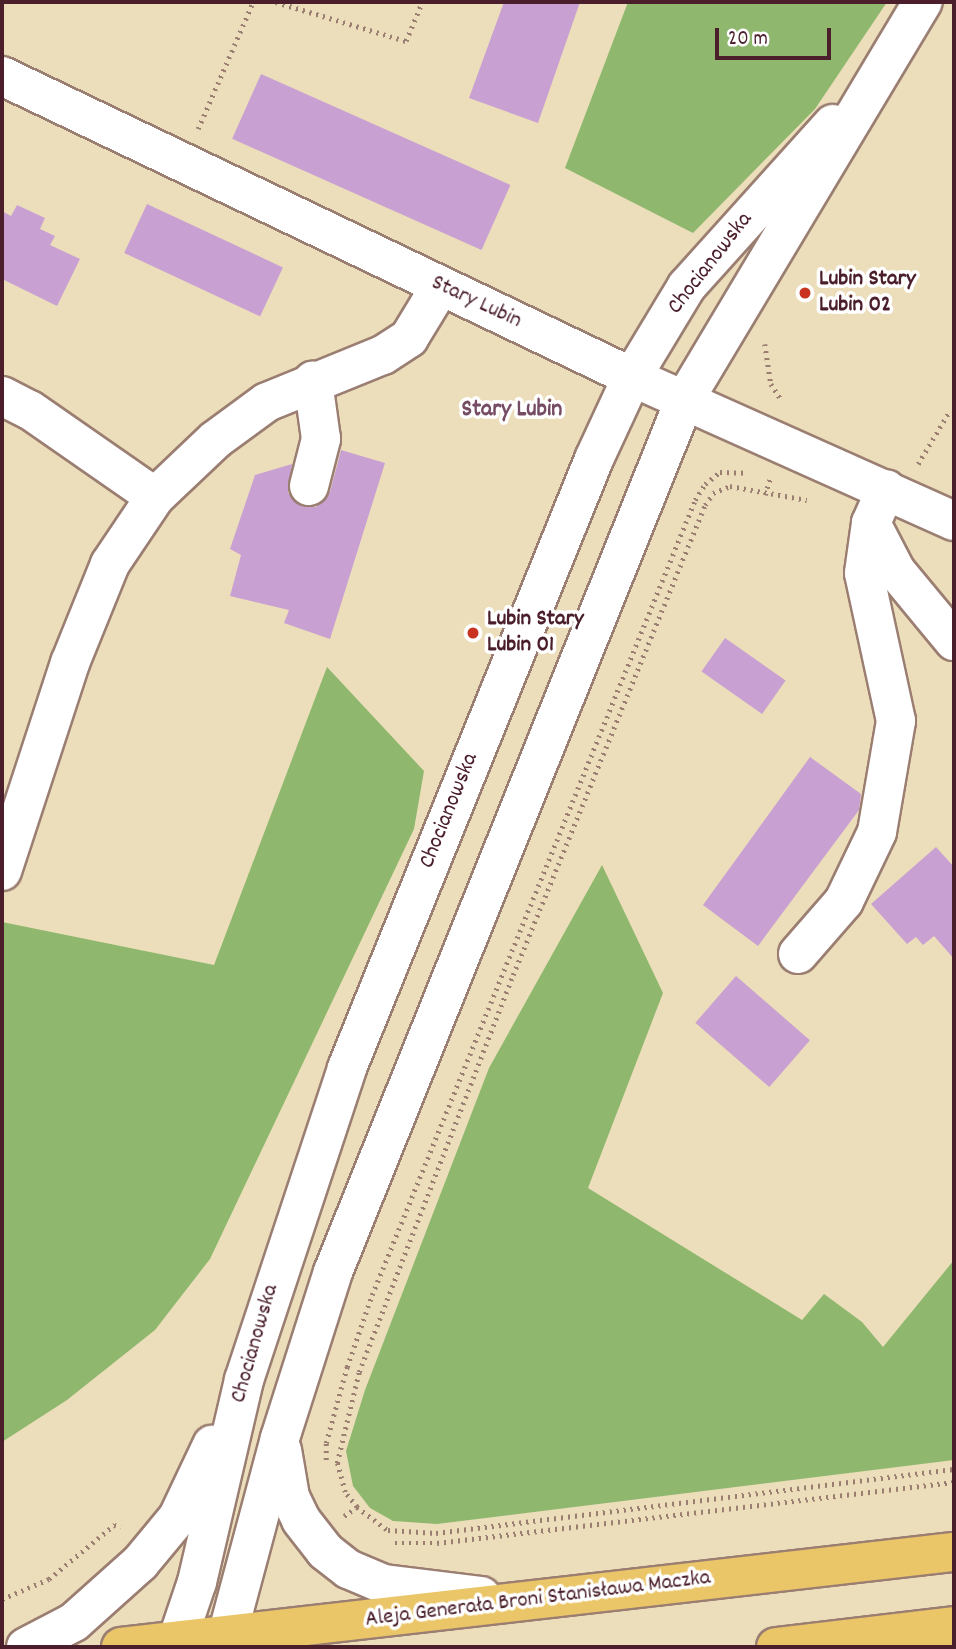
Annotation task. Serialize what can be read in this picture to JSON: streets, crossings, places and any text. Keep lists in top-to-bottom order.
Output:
{
  "streets": {
    "main road": ["Aleja Generała Broni Stanisława Maczka"],
    "street": ["Chocianowska", "Stary Lubin"]
  },
  "crossings": [
    ["Chocianowska", "Stary Lubin"],
    ["Chocianowska", "Aleja Generała Broni Stanisława Maczka"]
  ],
  "districts": ["Stary Lubin"],
  "places": ["Lubin Stary Lubin 02", "Lubin Stary Lubin 01"],
  "scale_bar": "20 m"
}
